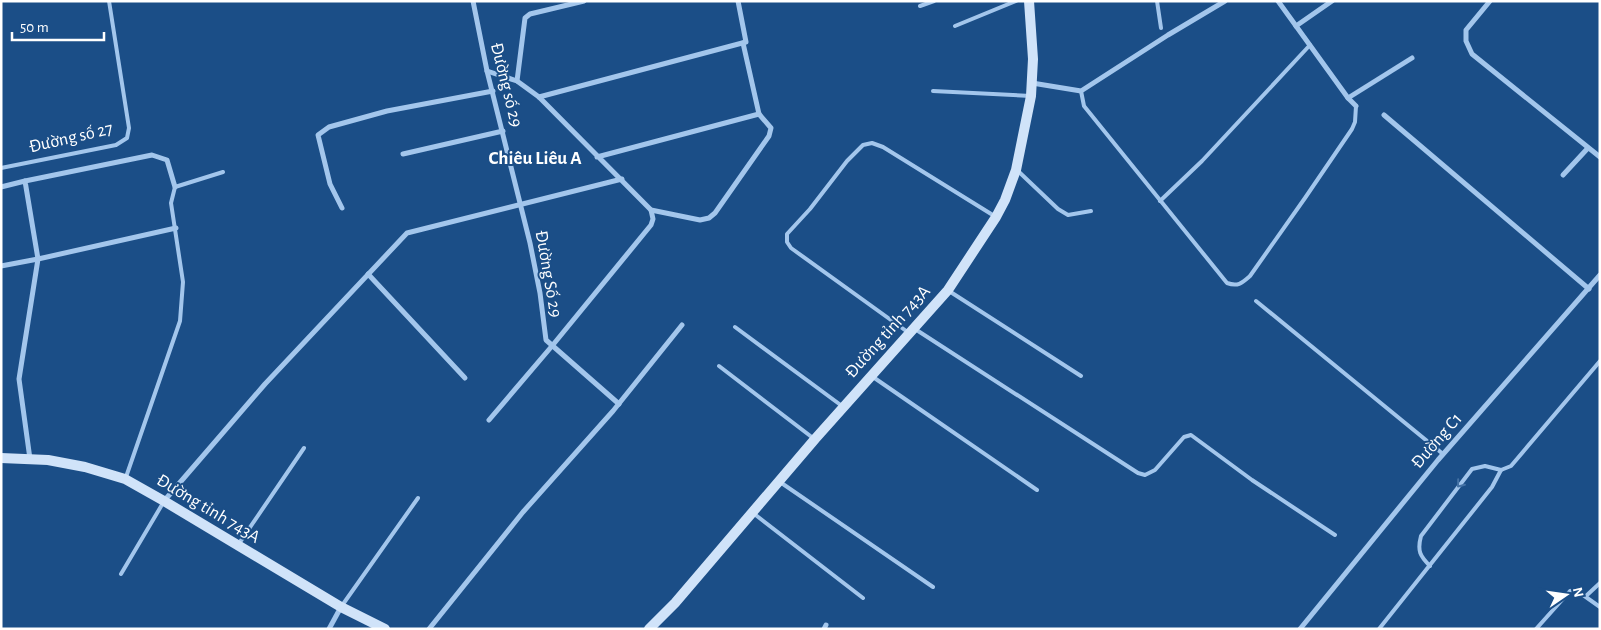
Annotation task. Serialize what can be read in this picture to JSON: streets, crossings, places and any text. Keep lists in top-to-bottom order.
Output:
{
  "streets": {
    "main road": ["Đường tỉnh 743A"],
    "street": ["Đường số 29", "Đường Số 29", "Đường C1"],
    "lane": ["Đường số 27"]
  },
  "crossings": [
    ["Đường số 29", "Đường Số 29"]
  ],
  "districts": ["Chiêu Liêu A"],
  "scale_bar": "50 m",
  "north": "right"
}
